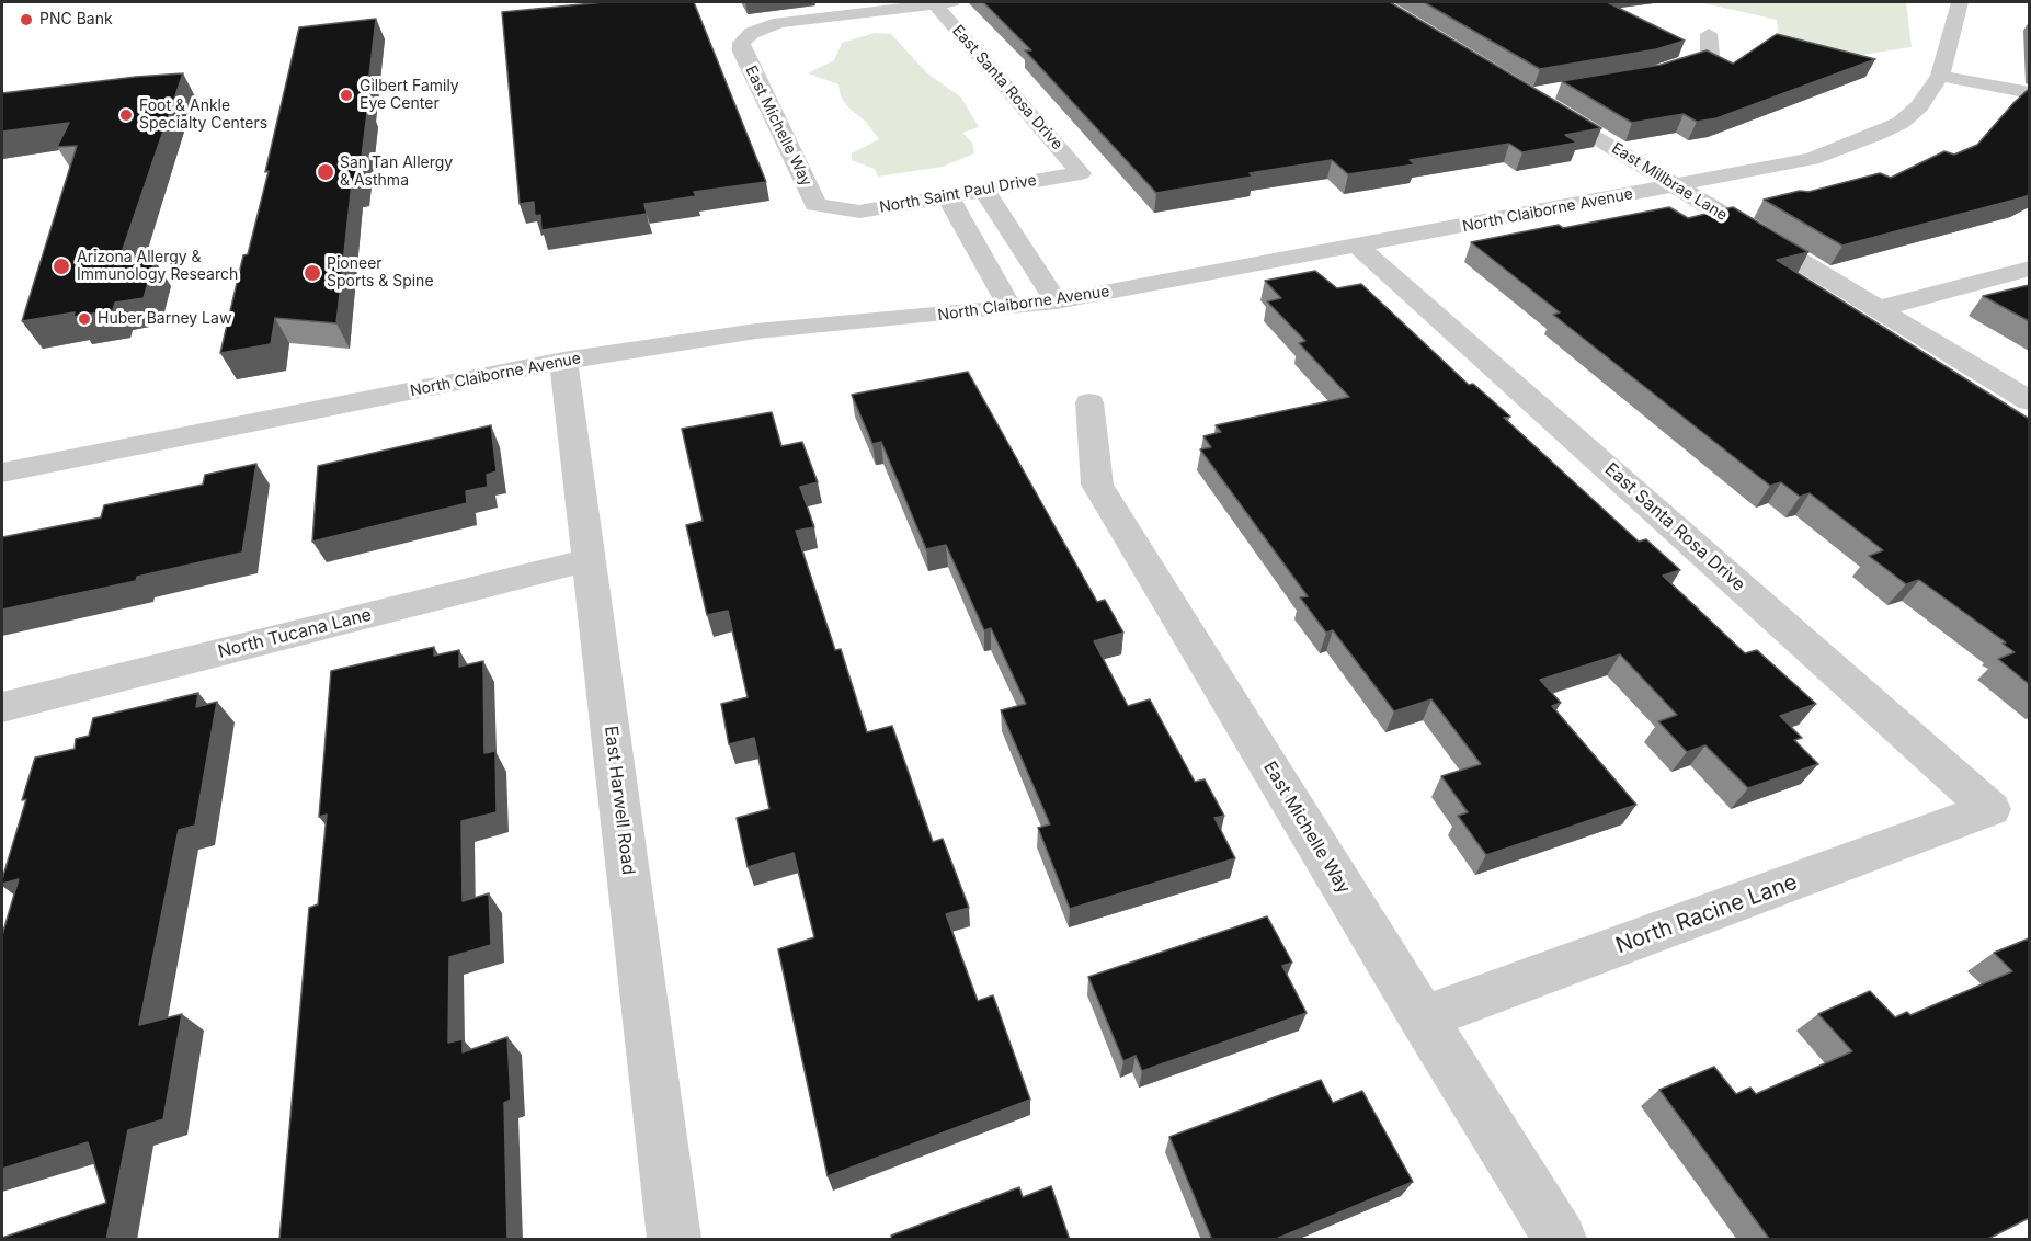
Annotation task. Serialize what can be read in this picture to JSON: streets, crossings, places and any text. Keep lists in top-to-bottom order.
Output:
{
  "streets": {
    "street": [
      "East Santa Rosa Drive",
      "East Michelle Way",
      "East Millbrae Lane",
      "North Saint Paul Drive",
      "North Claiborne Avenue",
      "North Tucana Lane",
      "East Harwell Road",
      "North Racine Lane"
    ]
  },
  "crossings": [
    ["East Santa Rosa Drive", "East Michelle Way"],
    ["East Santa Rosa Drive", "North Saint Paul Drive"],
    ["East Santa Rosa Drive", "North Claiborne Avenue"],
    ["East Santa Rosa Drive", "North Racine Lane"],
    ["East Michelle Way", "North Saint Paul Drive"],
    ["East Michelle Way", "North Racine Lane"],
    ["East Millbrae Lane", "North Claiborne Avenue"],
    ["North Claiborne Avenue", "East Harwell Road"],
    ["North Tucana Lane", "East Harwell Road"]
  ],
  "places": [
    "PNC Bank",
    "Gilbert Family Eye Center",
    "Foot & Ankle Specialty Centers",
    "San Tan Allergy & Asthma",
    "Arizona Allergy & Immunology Research",
    "Pioneer Sports & Spine",
    "Huber Barney Law"
  ]
}
